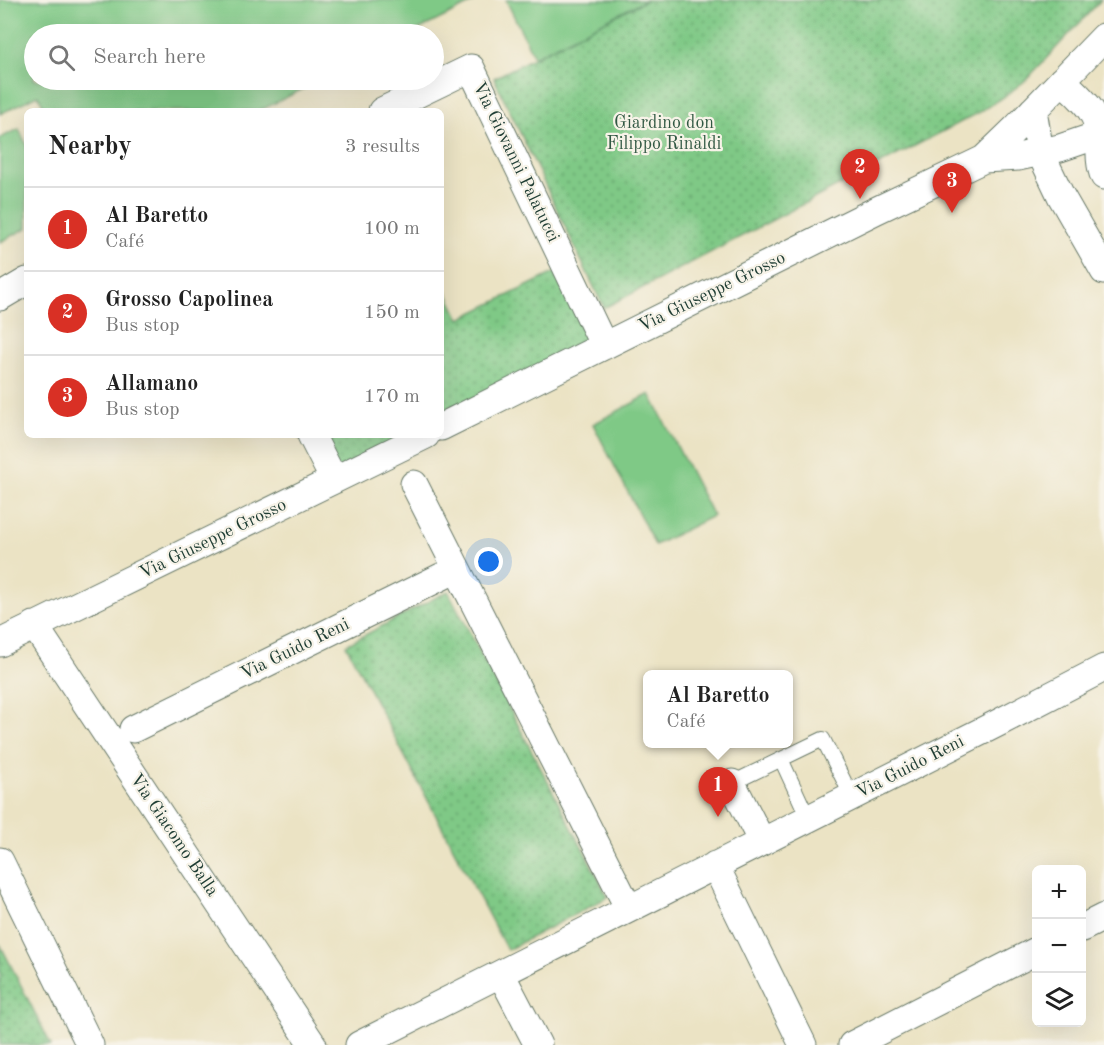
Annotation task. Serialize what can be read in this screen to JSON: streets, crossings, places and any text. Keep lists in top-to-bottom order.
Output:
{
  "streets": {
    "street": [
      "Via Giovanni Palatucci",
      "Via Giuseppe Grosso",
      "Via Guido Reni",
      "Via Giacomo Balla"
    ]
  },
  "crossings": [
    ["Via Giovanni Palatucci", "Via Giuseppe Grosso"],
    ["Via Giuseppe Grosso", "Via Giacomo Balla"]
  ],
  "parks": ["Giardino don Filippo Rinaldi"],
  "page": {
    "search": "Search here",
    "heading": ["Nearby", "3 results"],
    "pins": ["2", "3", "1"],
    "list": [
      {
        "mark": "1",
        "name": "Al Baretto",
        "note": "Café",
        "value": "100 m"
      },
      {
        "mark": "2",
        "name": "Grosso Capolinea",
        "note": "Bus stop",
        "value": "150 m"
      },
      {
        "mark": "3",
        "name": "Allamano",
        "note": "Bus stop",
        "value": "170 m"
      }
    ],
    "popup": ["Al Baretto", "Café"],
    "map_buttons": ["+", "−"]
  }
}
